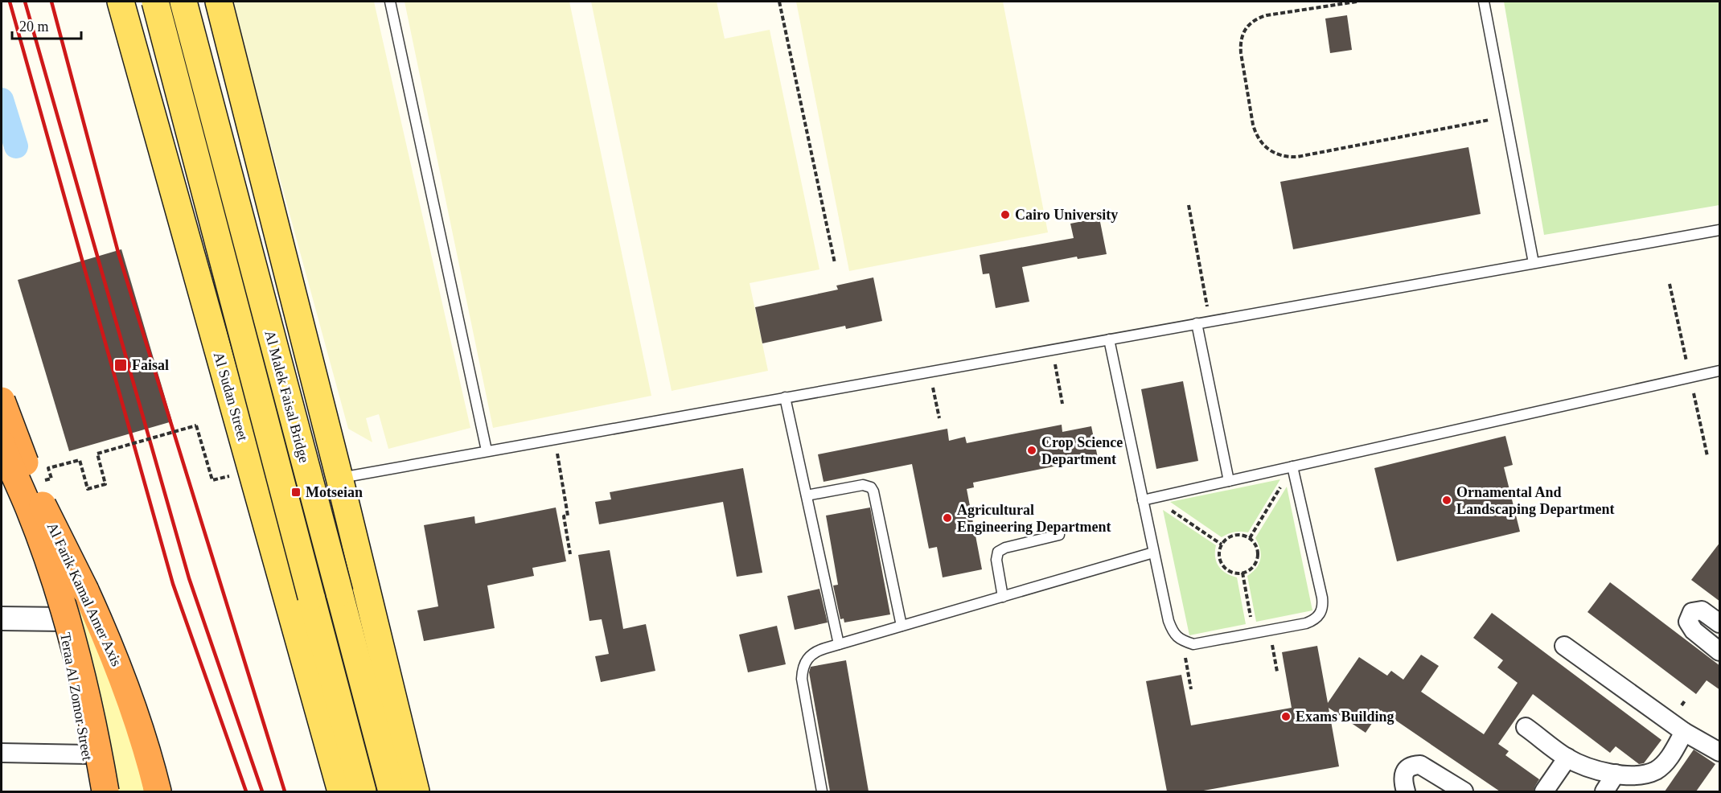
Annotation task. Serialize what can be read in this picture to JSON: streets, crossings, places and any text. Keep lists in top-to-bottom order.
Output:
{
  "streets": {
    "highway": ["Al Farik Kamal Amer Axis"],
    "main road": ["Al Sudan Street", "Al Malek Faisal Bridge", "Teraa Al Zomor Street"]
  },
  "places": {
    "other": [
      "Cairo University",
      "Crop Science Department",
      "Ornamental And Landscaping Department",
      "Agricultural Engineering Department",
      "Exams Building"
    ],
    "transit": ["Faisal", "Motseian"]
  },
  "scale_bar": "20 m"
}
